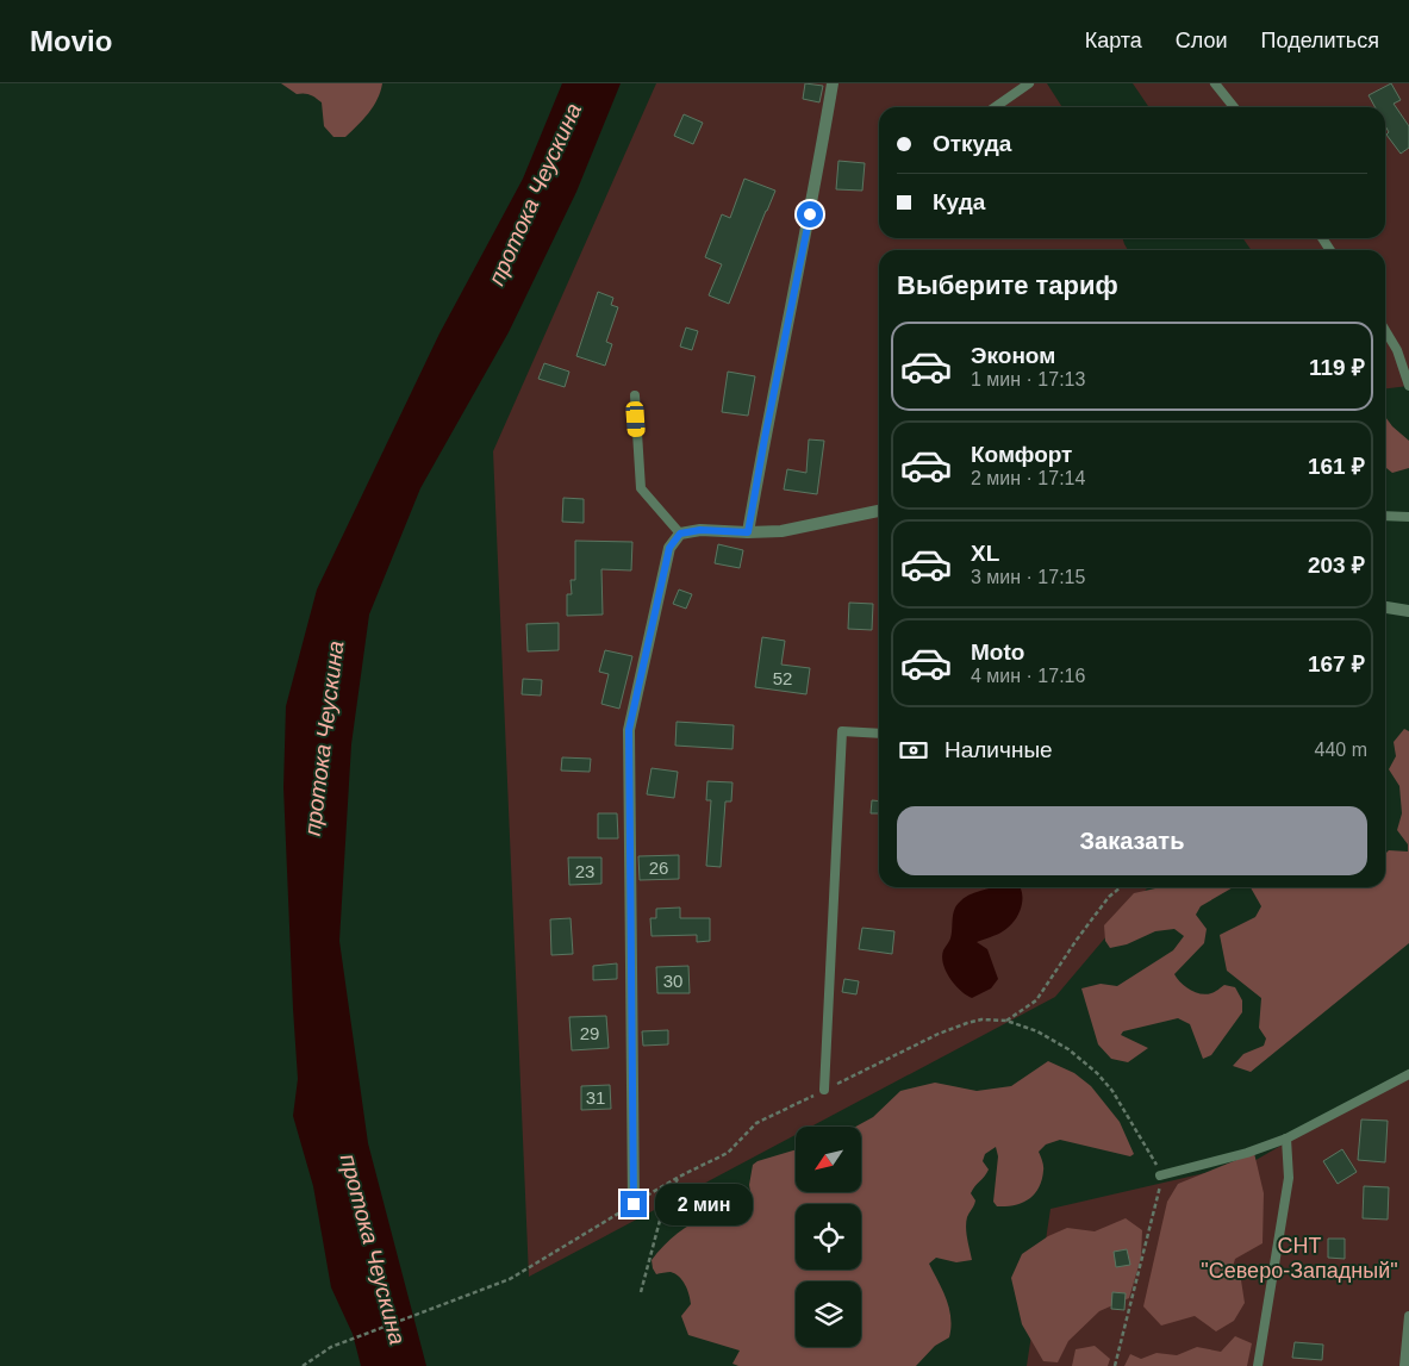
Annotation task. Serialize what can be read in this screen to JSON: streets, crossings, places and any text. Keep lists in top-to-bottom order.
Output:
{
  "water": ["протока Чеускина"],
  "parks": ["СНТ \"Северо-Западный\""],
  "house_numbers": [
    "52",
    "26",
    "23",
    "30",
    "29",
    "31"
  ],
  "north": "bottom left",
  "page": {
    "header": "Movio",
    "nav": ["Карта", "Слои", "Поделиться"],
    "banner": ["Откуда", "Куда"],
    "heading": "Выберите тариф",
    "list": [
      {
        "name": "Эконом",
        "note": "1 мин · 17:13",
        "value": "119 ₽"
      },
      {
        "name": "Комфорт",
        "note": "2 мин · 17:14",
        "value": "161 ₽"
      },
      {
        "name": "XL",
        "note": "3 мин · 17:15",
        "value": "203 ₽"
      },
      {
        "name": "Moto",
        "note": "4 мин · 17:16",
        "value": "167 ₽"
      }
    ],
    "pay": ["Наличные", "440 m"],
    "buttons": "Заказать",
    "bubble": "2 мин"
  }
}
